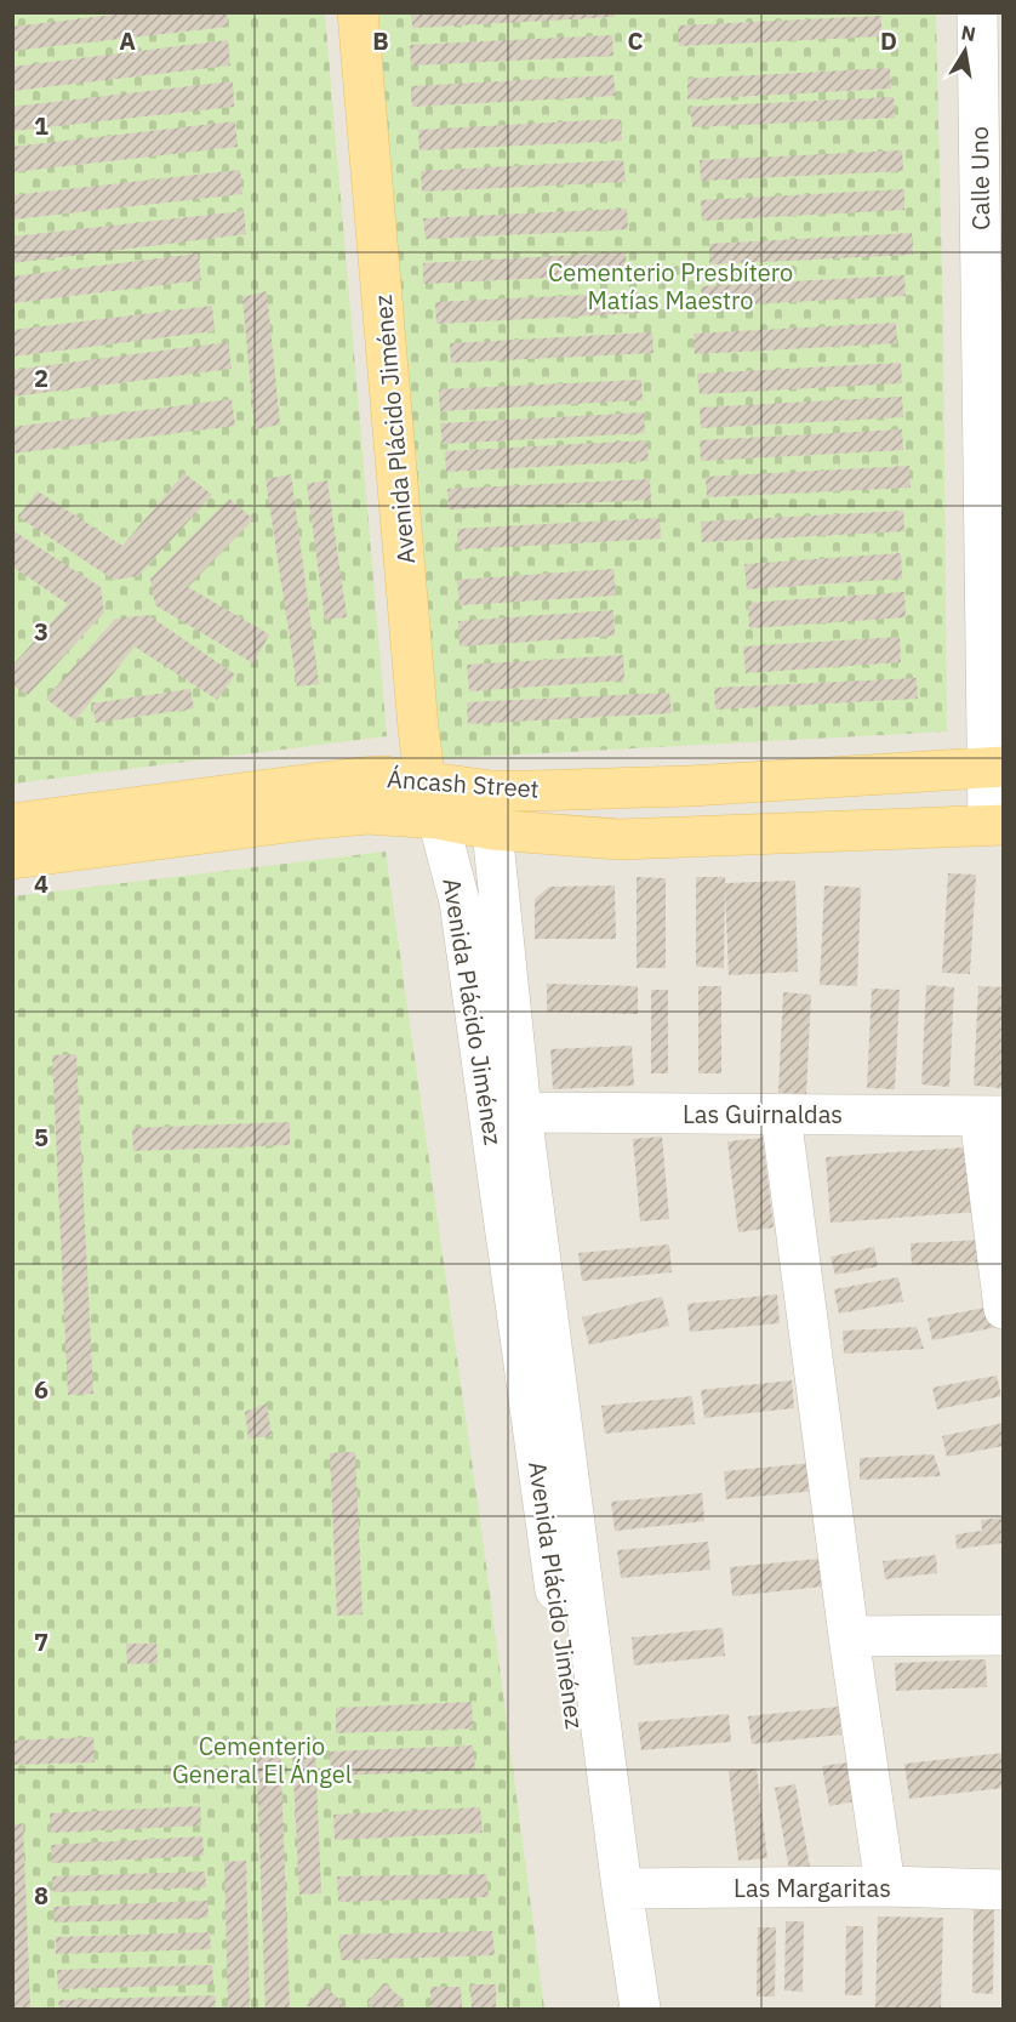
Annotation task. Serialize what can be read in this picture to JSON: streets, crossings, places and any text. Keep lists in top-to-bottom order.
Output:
{
  "streets": {
    "main road": ["Avenida Plácido Jiménez", "Áncash Street"],
    "street": ["Calle Uno", "Las Guirnaldas", "Las Margaritas"]
  },
  "crossings": [
    ["Calle Uno", "Áncash Street"],
    ["Avenida Plácido Jiménez", "Áncash Street"],
    ["Avenida Plácido Jiménez", "Las Guirnaldas"],
    ["Avenida Plácido Jiménez", "Las Margaritas"]
  ],
  "parks": ["Cementerio Presbítero Matías Maestro", "Cementerio General El Ángel"],
  "north": "top",
  "grid": {
    "columns": [
      "A",
      "B",
      "C",
      "D"
    ],
    "rows": [
      "1",
      "2",
      "3",
      "4",
      "5",
      "6",
      "7",
      "8"
    ]
  }
}
